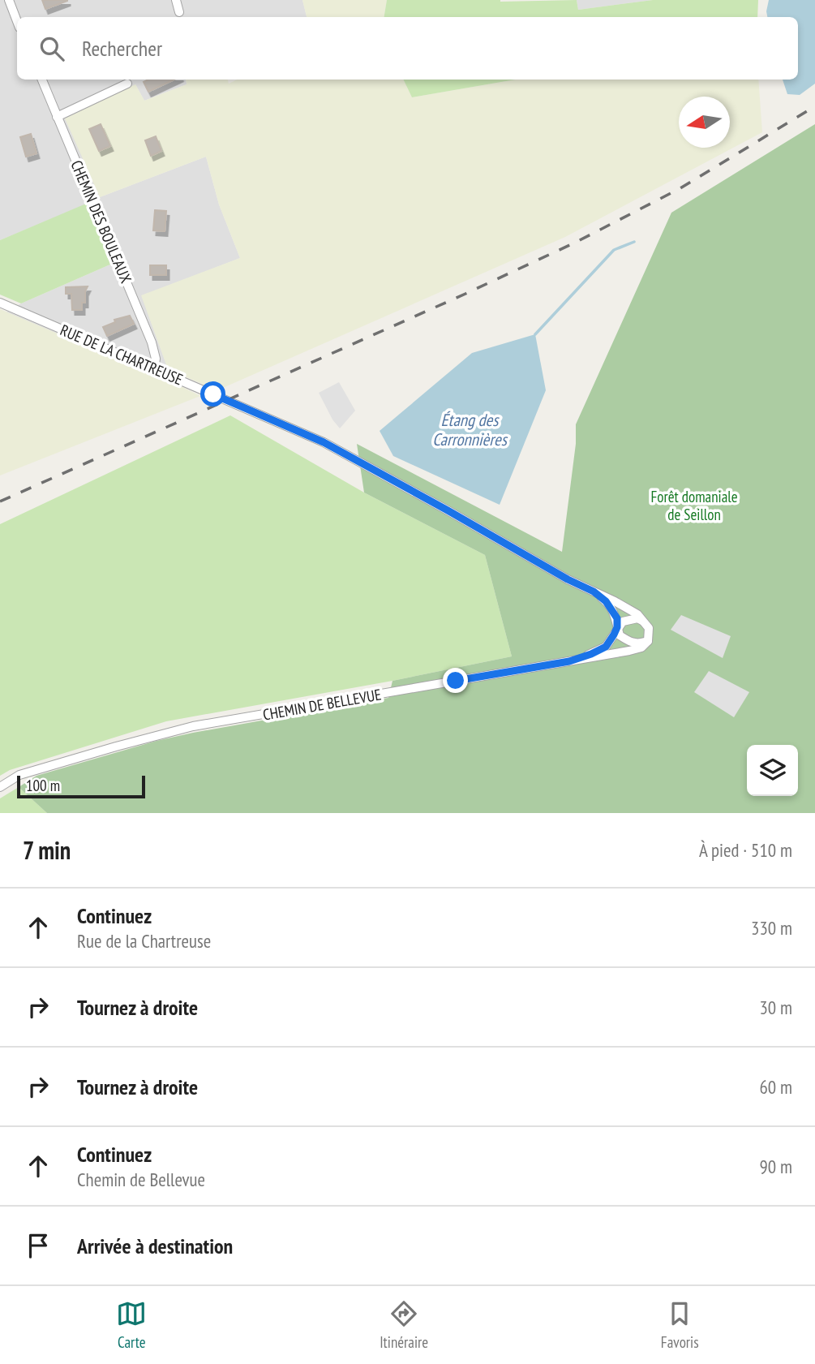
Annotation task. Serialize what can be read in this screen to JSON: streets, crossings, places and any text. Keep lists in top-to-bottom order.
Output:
{
  "streets": {
    "street": ["CHEMIN DES BOULEAUX", "RUE DE LA CHARTREUSE", "CHEMIN DE BELLEVUE"]
  },
  "crossings": [
    ["CHEMIN DES BOULEAUX", "RUE DE LA CHARTREUSE"],
    ["RUE DE LA CHARTREUSE", "CHEMIN DE BELLEVUE"]
  ],
  "water": ["Étang des Carronnières"],
  "parks": ["Forêt domaniale de Seillon"],
  "scale_bar": "100 m",
  "north": "left",
  "page": {
    "search": "Rechercher",
    "scale": "100 m",
    "heading": ["7 min", "À pied · 510 m"],
    "list": [
      ["Continuez", "Rue de la Chartreuse", "330 m"],
      ["Tournez à droite", "30 m"],
      ["Tournez à droite", "60 m"],
      ["Continuez", "Chemin de Bellevue", "90 m"],
      "Arrivée à destination"
    ],
    "nav": ["Carte", "Itinéraire", "Favoris"]
  }
}
